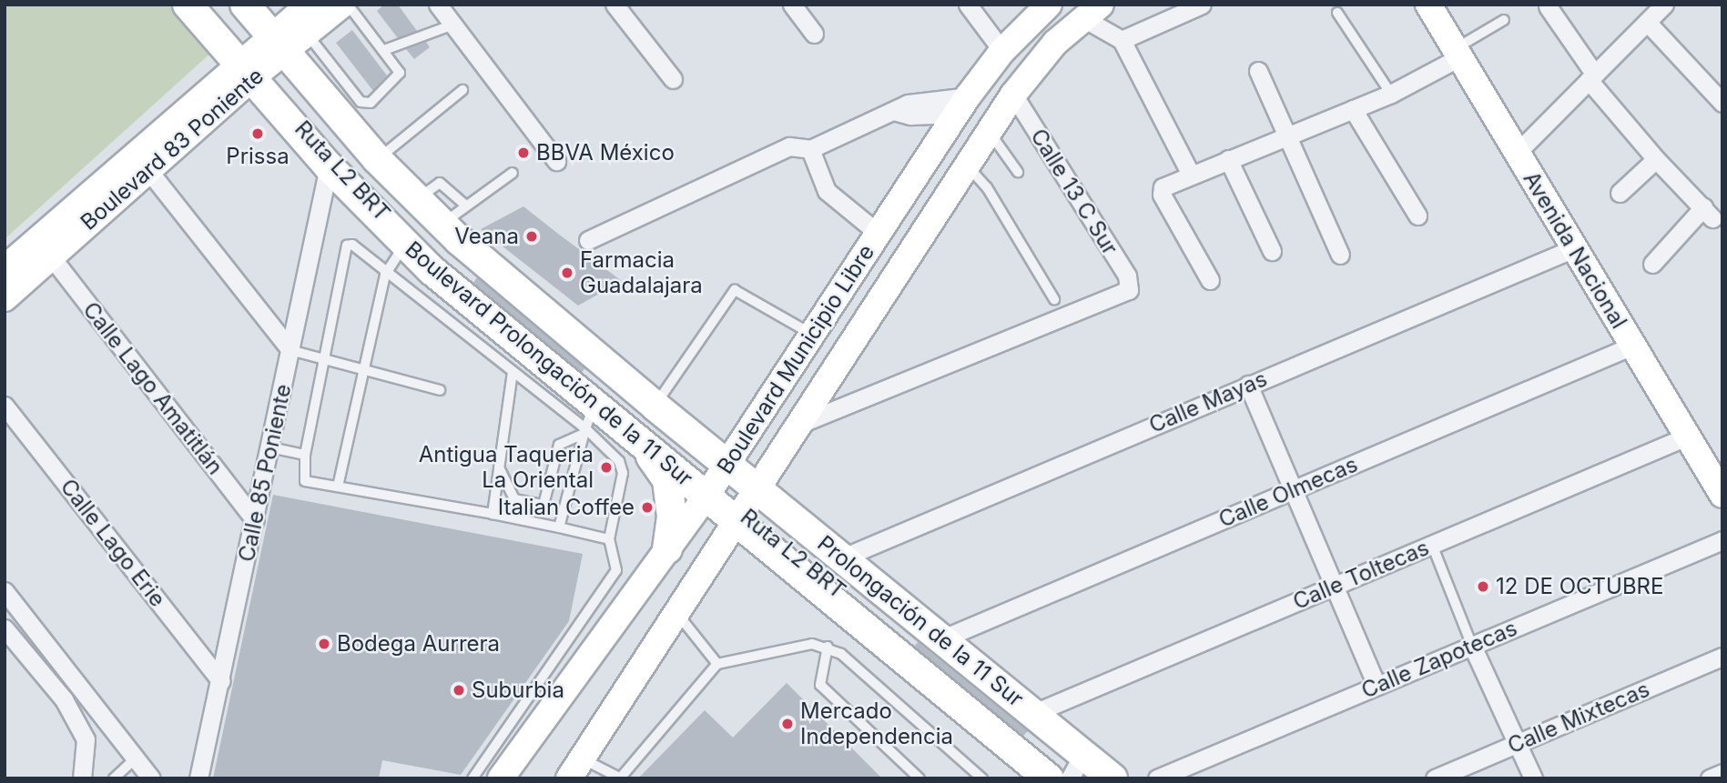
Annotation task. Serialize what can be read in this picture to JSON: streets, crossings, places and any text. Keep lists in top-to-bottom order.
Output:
{
  "streets": {
    "main road": [
      "Boulevard 83 Poniente",
      "Avenida Nacional",
      "Boulevard Municipio Libre",
      "Boulevard Prolongación de la 11 Sur",
      "Prolongación de la 11 Sur"
    ],
    "street": [
      "Calle 13 C Sur",
      "Calle Lago Amatitlán",
      "Calle Mayas",
      "Calle 85 Poniente",
      "Calle Olmecas",
      "Calle Lago Erie",
      "Calle Toltecas",
      "Calle Zapotecas",
      "Calle Mixtecas"
    ],
    "lane": ["Ruta L2 BRT"]
  },
  "crossings": [
    ["Boulevard 83 Poniente", "Ruta L2 BRT"],
    ["Boulevard 83 Poniente", "Boulevard Prolongación de la 11 Sur"],
    ["Boulevard 83 Poniente", "Calle Lago Amatitlán"],
    ["Ruta L2 BRT", "Boulevard Municipio Libre"],
    ["Ruta L2 BRT", "Boulevard Prolongación de la 11 Sur"],
    ["Ruta L2 BRT", "Prolongación de la 11 Sur"],
    ["Calle 13 C Sur", "Boulevard Municipio Libre"],
    ["Avenida Nacional", "Calle Mayas"],
    ["Avenida Nacional", "Calle Olmecas"],
    ["Avenida Nacional", "Calle Toltecas"],
    ["Boulevard Municipio Libre", "Boulevard Prolongación de la 11 Sur"],
    ["Boulevard Municipio Libre", "Prolongación de la 11 Sur"],
    ["Boulevard Prolongación de la 11 Sur", "Calle 85 Poniente"],
    ["Boulevard Prolongación de la 11 Sur", "Prolongación de la 11 Sur"],
    ["Calle Lago Amatitlán", "Calle 85 Poniente"],
    ["Calle Mayas", "Prolongación de la 11 Sur"],
    ["Calle 85 Poniente", "Calle Lago Erie"],
    ["Calle Olmecas", "Prolongación de la 11 Sur"],
    ["Calle Toltecas", "Prolongación de la 11 Sur"]
  ],
  "places": [
    "Prissa",
    "BBVA México",
    "Veana",
    "Farmacia Guadalajara",
    "Antigua Taqueria La Oriental",
    "Italian Coffee",
    "12 DE OCTUBRE",
    "Bodega Aurrera",
    "Suburbia",
    "Mercado Independencia"
  ]
}
